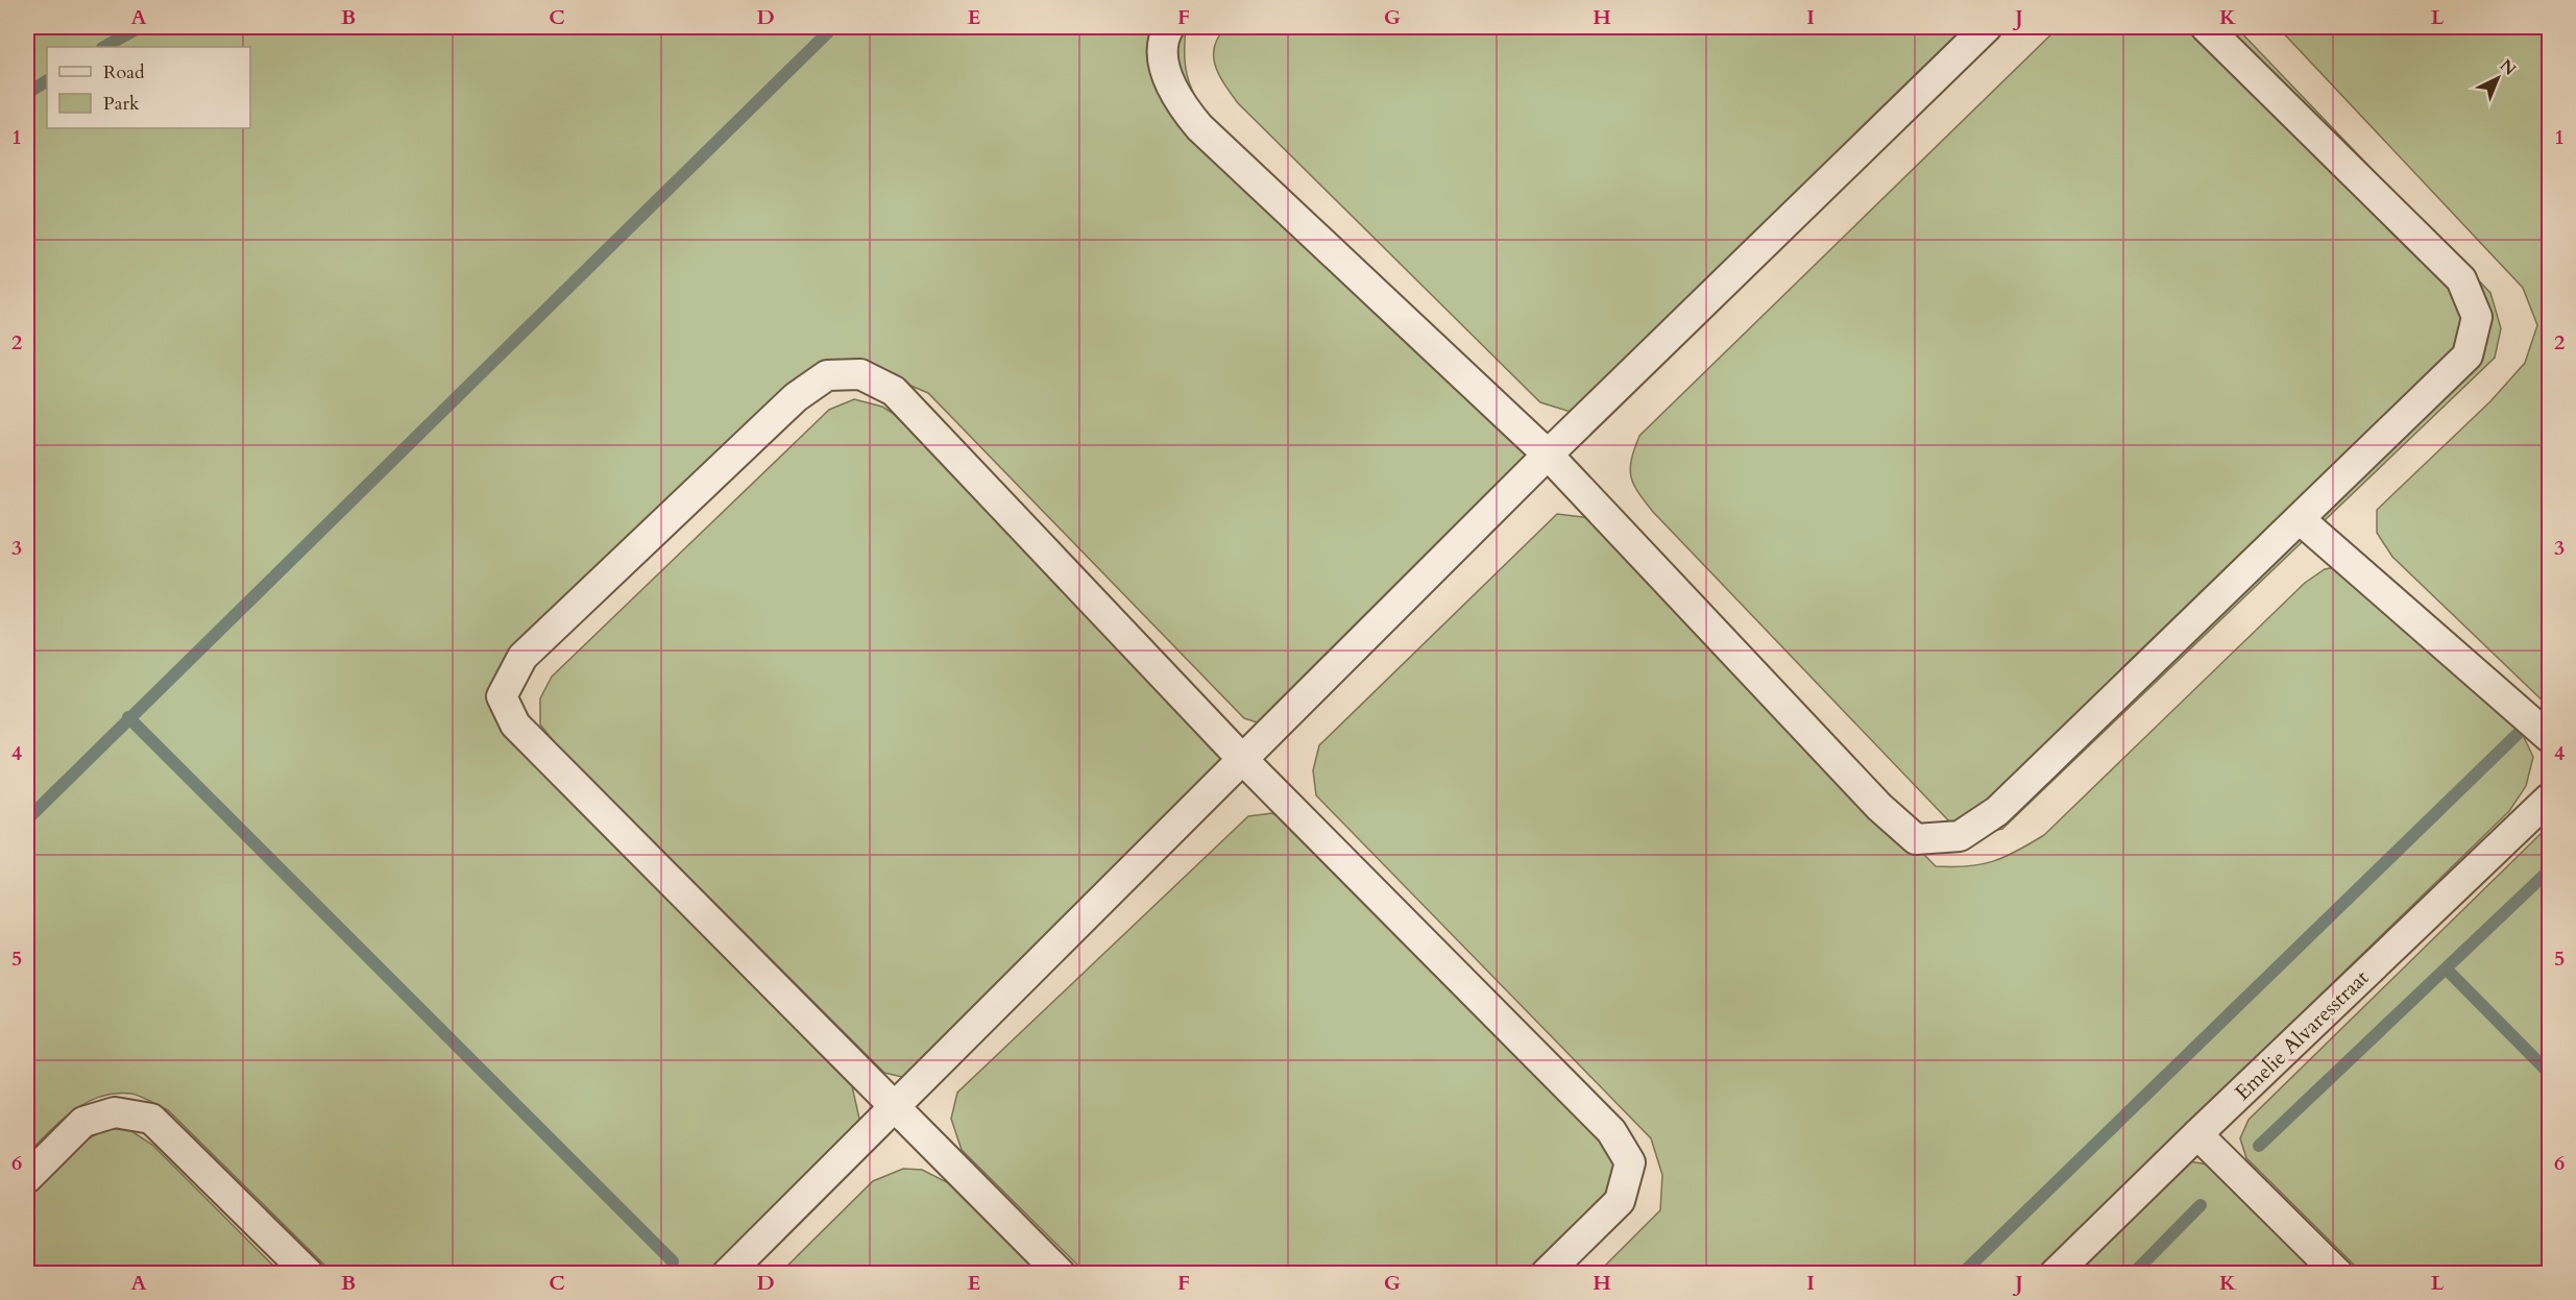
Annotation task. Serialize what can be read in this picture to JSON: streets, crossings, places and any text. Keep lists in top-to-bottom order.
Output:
{
  "streets": {
    "street": ["Emelie Alvaresstraat"]
  },
  "legend": ["Road", "Park"],
  "north": "top right",
  "grid": {
    "columns": [
      "A",
      "B",
      "C",
      "D",
      "E",
      "F",
      "G",
      "H",
      "I",
      "J",
      "K",
      "L"
    ],
    "rows": [
      "1",
      "2",
      "3",
      "4",
      "5",
      "6"
    ]
  }
}
